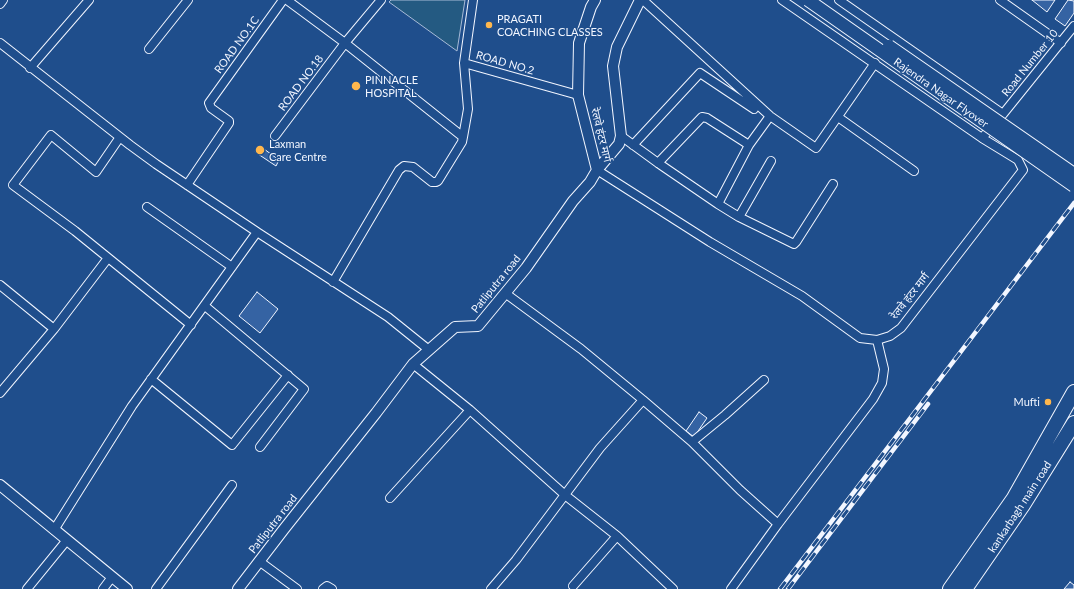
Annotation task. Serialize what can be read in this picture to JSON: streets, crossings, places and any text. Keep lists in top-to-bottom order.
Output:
{
  "streets": {
    "highway": ["kankarbagh main road"],
    "main road": ["Rajendra Nagar Flyover"],
    "street": [
      "ROAD NO.1C",
      "ROAD NO.2",
      "Road Number 10",
      "ROAD NO.18",
      "रेलवे हंटर मार्ग",
      "Patliputra road"
    ]
  },
  "crossings": [
    ["ROAD NO.2", "रेलवे हंटर मार्ग"],
    ["Road Number 10", "रेलवे हंटर मार्ग"],
    ["रेलवे हंटर मार्ग", "Patliputra road"]
  ],
  "places": [
    "PRAGATI COACHING CLASSES",
    "PINNACLE HOSPITAL",
    "Laxman Care Centre",
    "Mufti"
  ]
}
